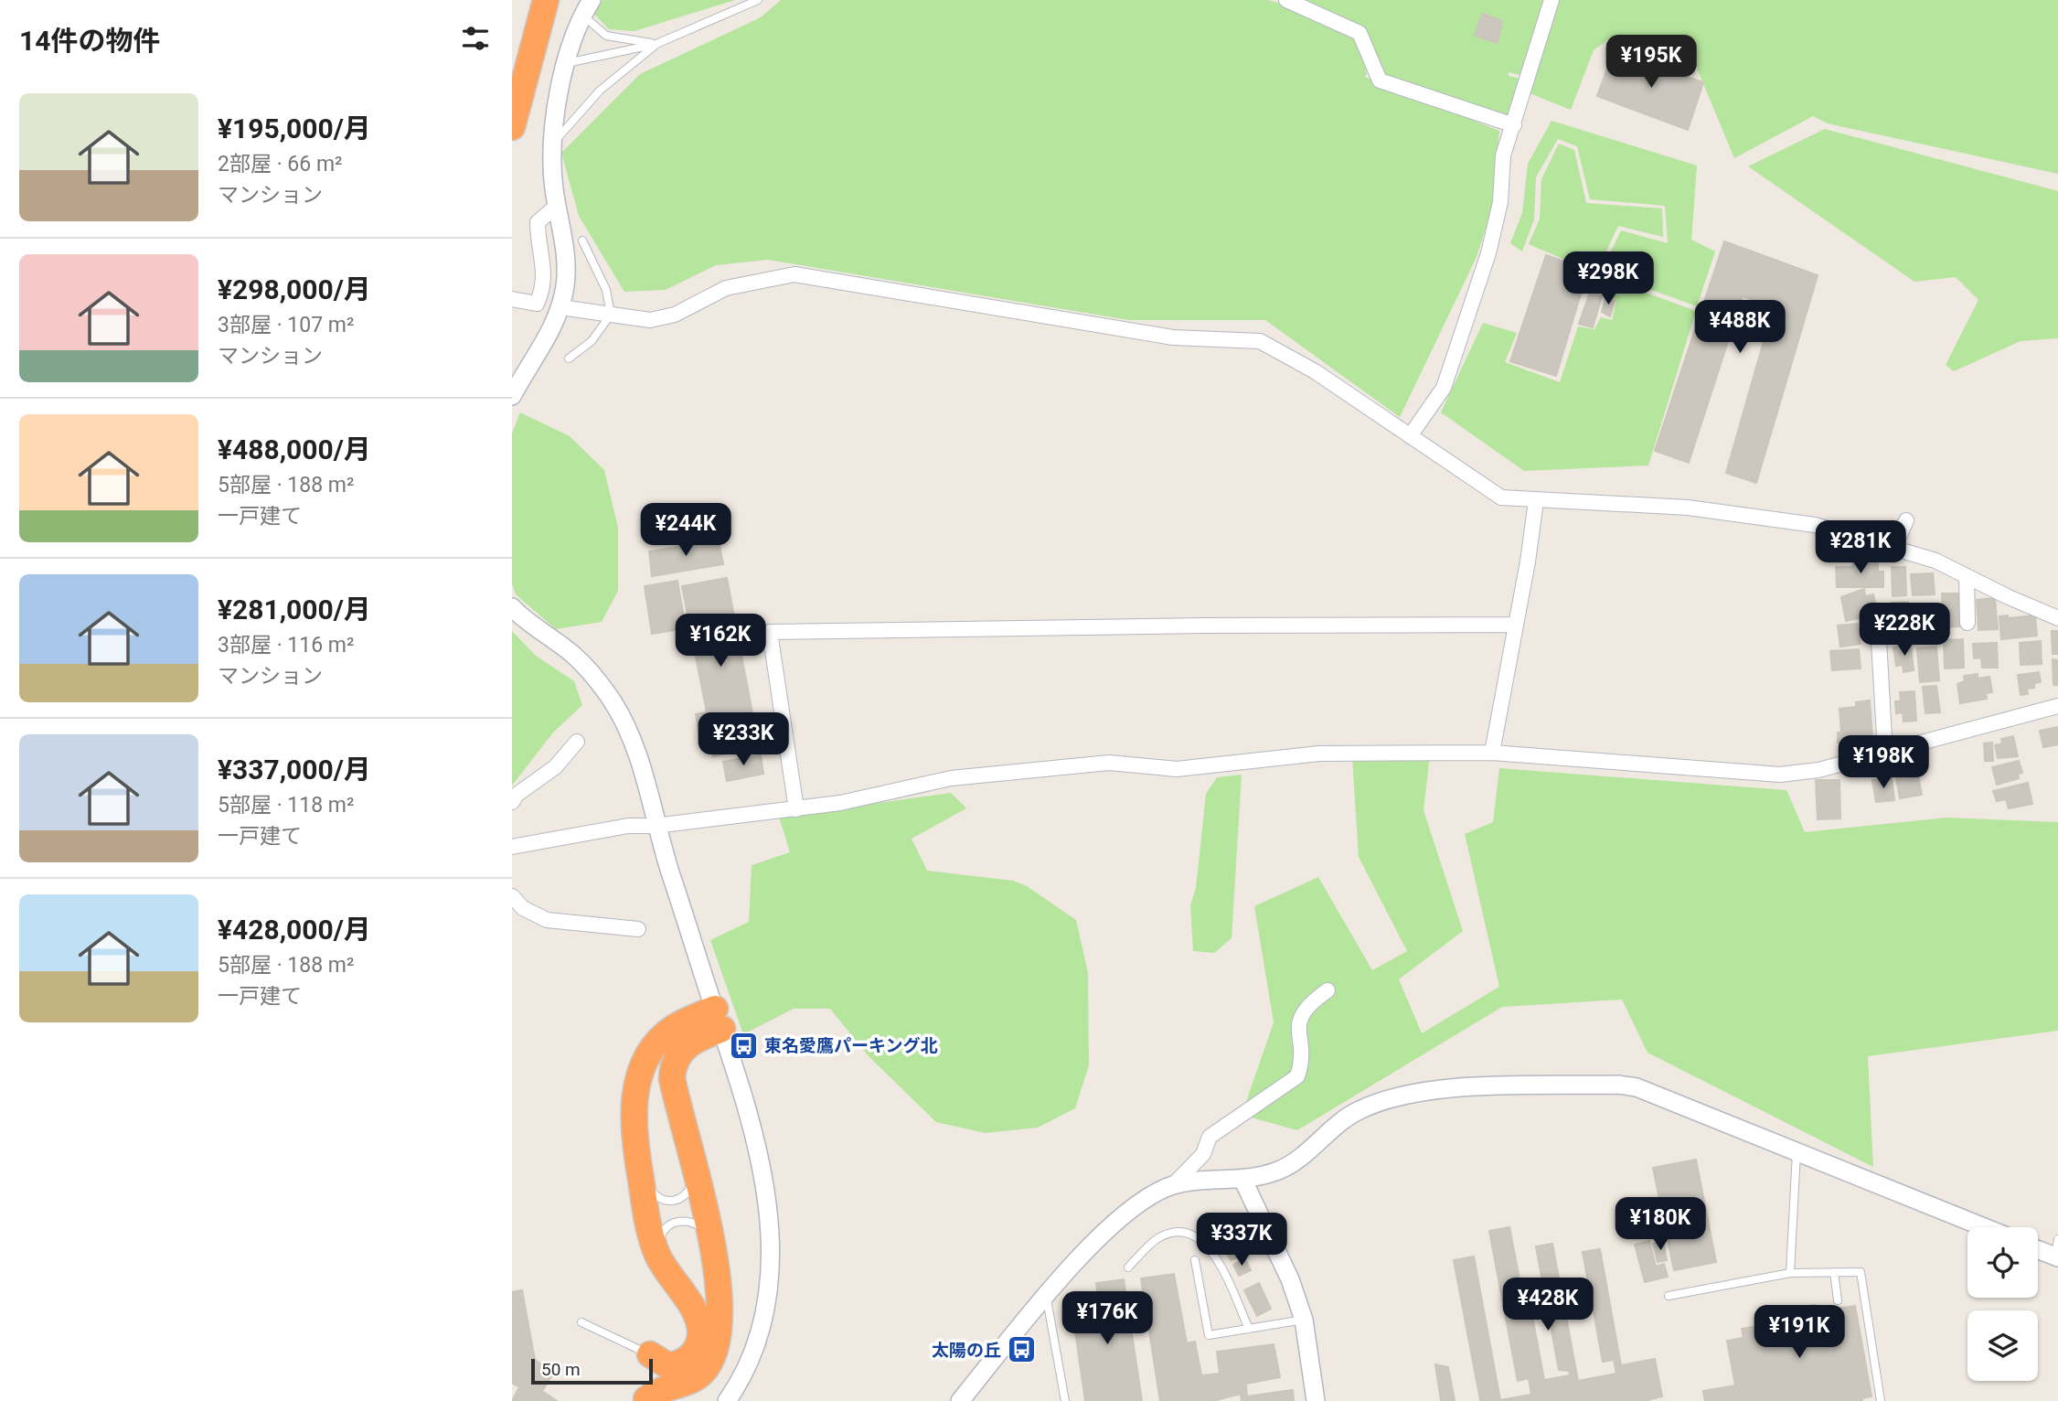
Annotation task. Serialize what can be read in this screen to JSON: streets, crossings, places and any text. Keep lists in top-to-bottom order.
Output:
{
  "places": {
    "bus stop": ["東名愛鷹パーキング北", "太陽の丘"]
  },
  "scale_bar": "50 m",
  "page": {
    "heading": "14件の物件",
    "price": [
      "¥195K",
      "¥298K",
      "¥488K",
      "¥244K",
      "¥281K",
      "¥228K",
      "¥162K",
      "¥233K",
      "¥198K",
      "¥180K",
      "¥337K",
      "¥428K",
      "¥176K",
      "¥191K"
    ],
    "list": [
      {
        "name": "¥195,000/月",
        "note": "2部屋 · 66 m² · マンション"
      },
      {
        "name": "¥298,000/月",
        "note": "3部屋 · 107 m² · マンション"
      },
      {
        "name": "¥488,000/月",
        "note": "5部屋 · 188 m² · 一戸建て"
      },
      {
        "name": "¥281,000/月",
        "note": "3部屋 · 116 m² · マンション"
      },
      {
        "name": "¥337,000/月",
        "note": "5部屋 · 118 m² · 一戸建て"
      },
      {
        "name": "¥428,000/月",
        "note": "5部屋 · 188 m² · 一戸建て"
      }
    ],
    "scale": "50 m"
  }
}
